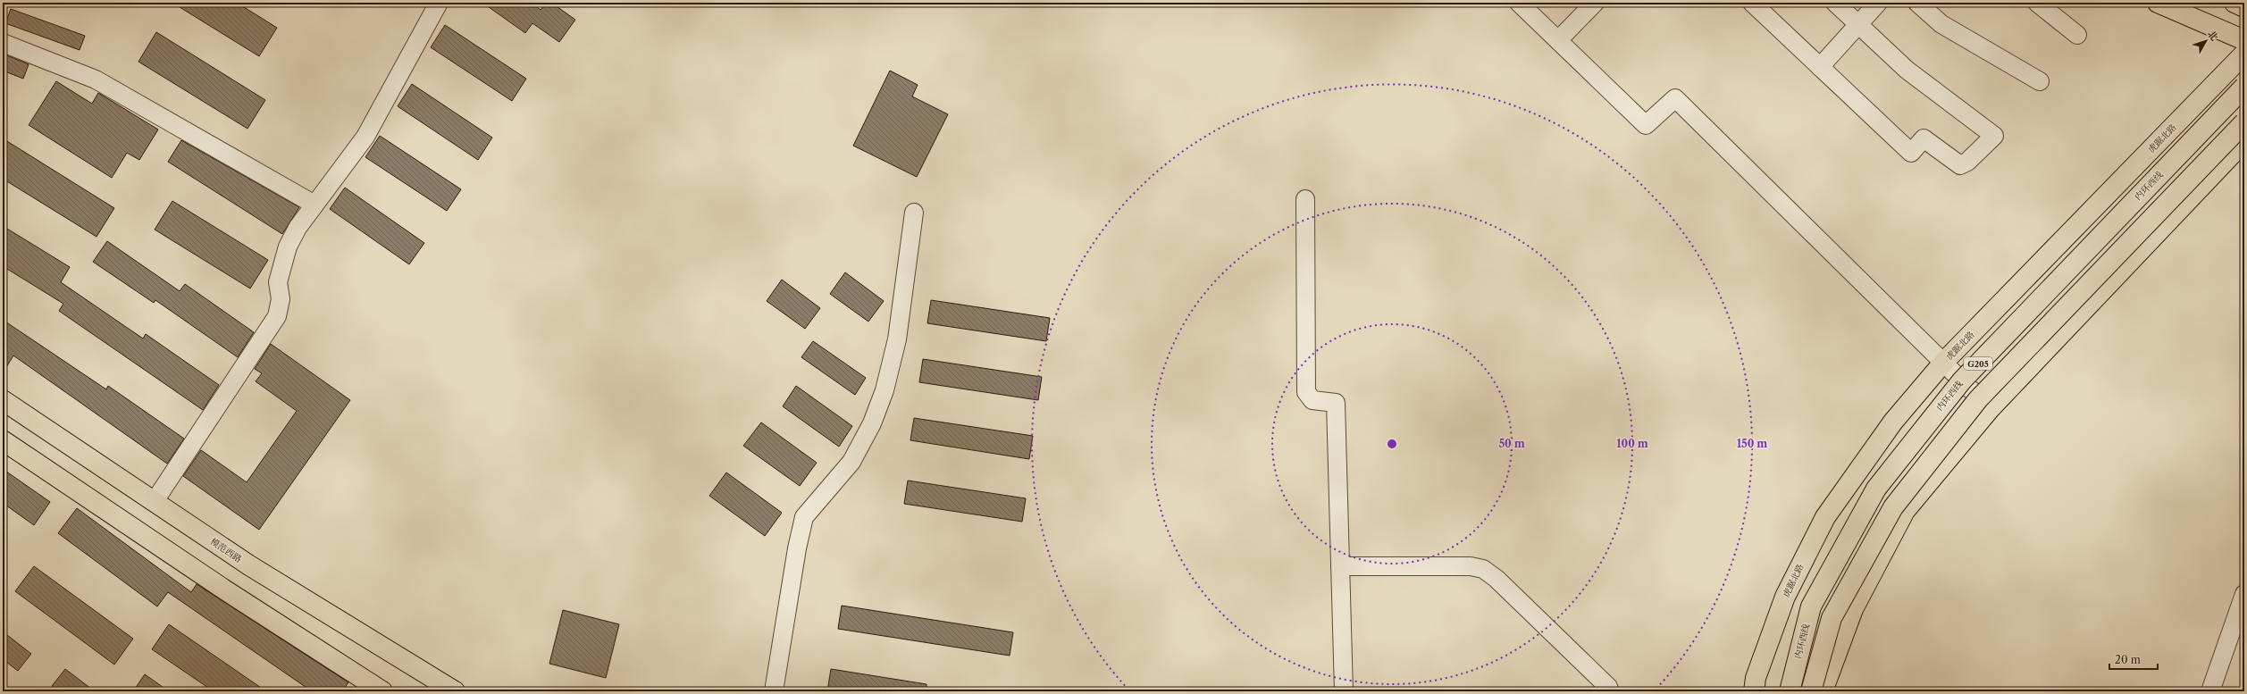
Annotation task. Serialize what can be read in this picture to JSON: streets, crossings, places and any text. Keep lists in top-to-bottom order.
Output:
{
  "streets": {
    "main road": [
      "虎踞北路",
      "内环西线",
      "G205",
      "模范西路"
    ]
  },
  "scale_bar": "20 m",
  "north": "top right",
  "rings": ["50 m", "100 m", "150 m"]
}
